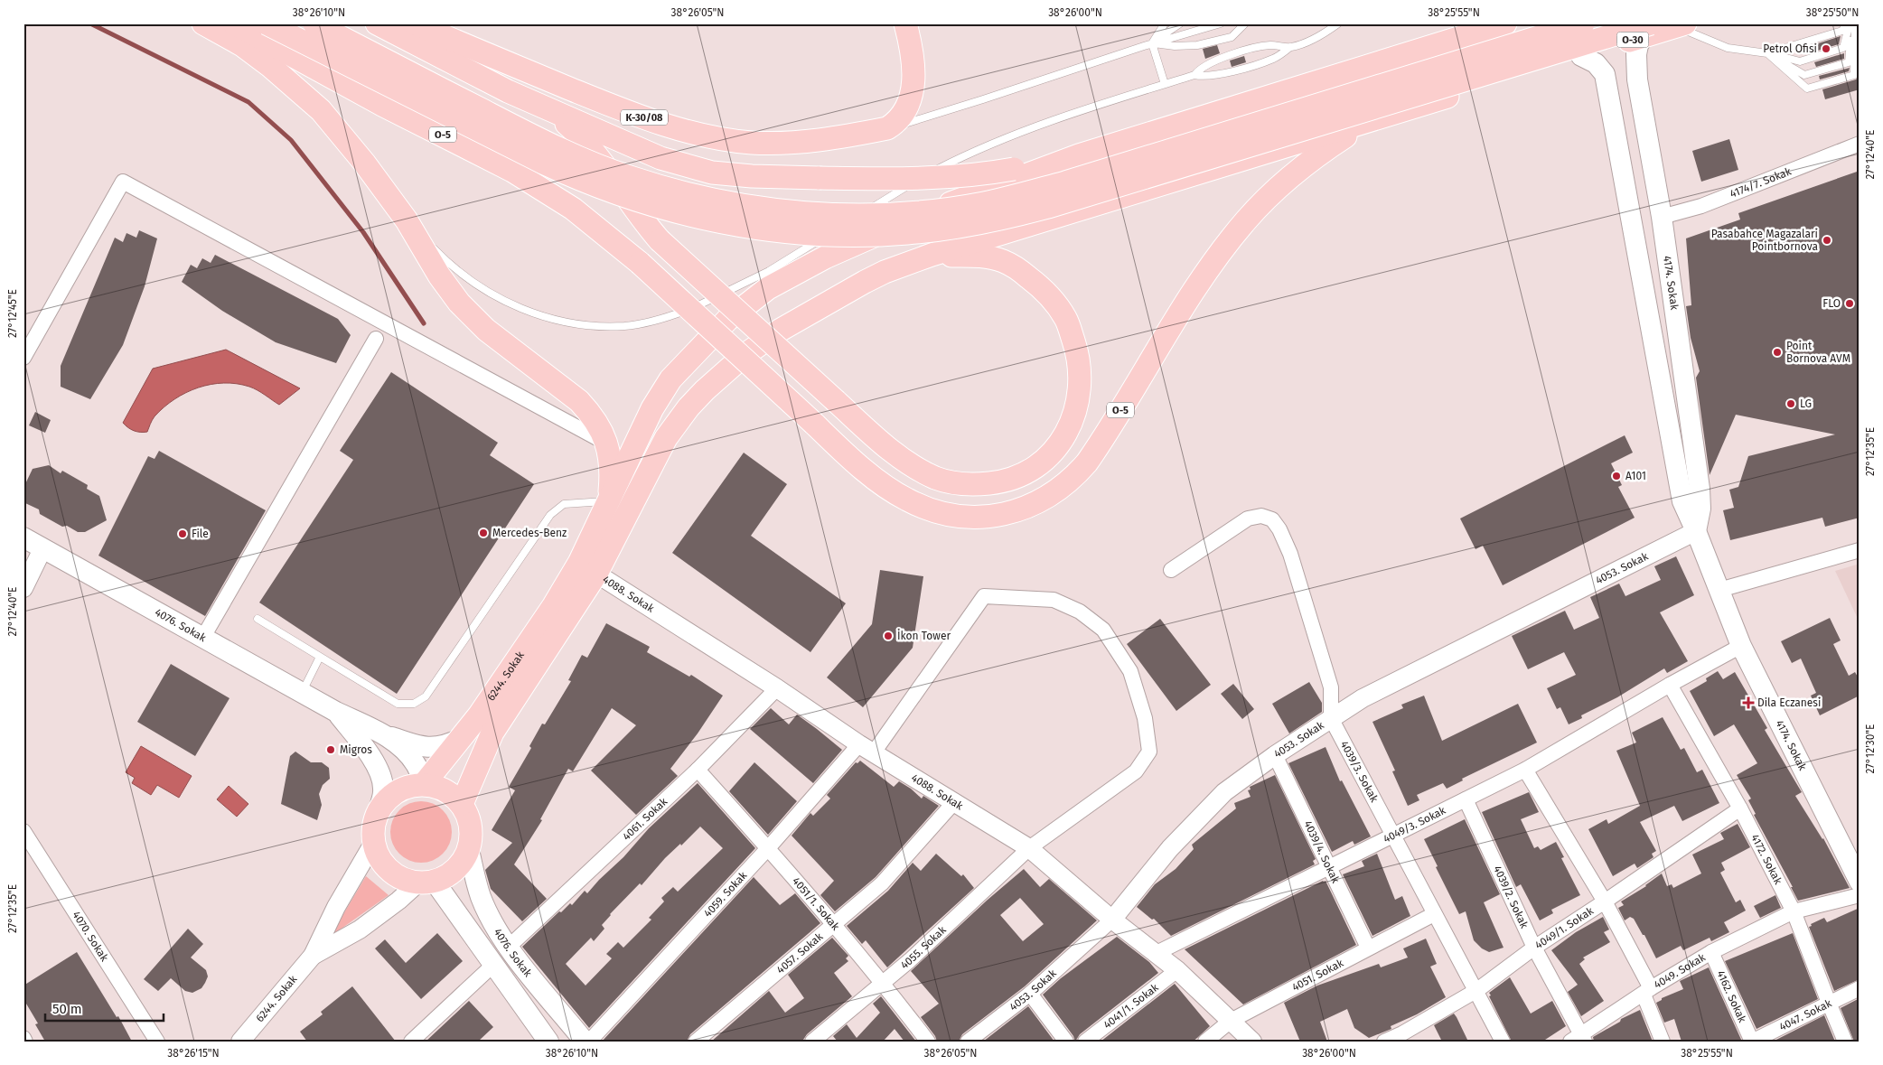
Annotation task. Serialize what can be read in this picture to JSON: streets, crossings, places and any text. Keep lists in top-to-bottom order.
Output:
{
  "streets": {
    "main road": [
      "O-30",
      "K-30/08",
      "O-5",
      "4174. Sokak",
      "4076. Sokak",
      "6244. Sokak"
    ],
    "street": [
      "4174/7. Sokak",
      "4053. Sokak",
      "4088. Sokak",
      "4039/3. Sokak",
      "4061. Sokak",
      "4049/3. Sokak",
      "4039/4. Sokak",
      "4172. Sokak",
      "4059. Sokak",
      "4039/2. Sokak",
      "4051/1. Sokak",
      "4049/1. Sokak",
      "4070. Sokak",
      "4055. Sokak",
      "4057. Sokak",
      "4049. Sokak",
      "4051. Sokak",
      "4162. Sokak",
      "4041/1. Sokak",
      "4047. Sokak"
    ]
  },
  "crossings": [
    ["O-30", "4174. Sokak"],
    ["4174/7. Sokak", "4174. Sokak"],
    ["4174. Sokak", "4053. Sokak"],
    ["4174. Sokak", "4049/3. Sokak"],
    ["4053. Sokak", "4088. Sokak"],
    ["4053. Sokak", "4039/3. Sokak"],
    ["4053. Sokak", "4039/4. Sokak"],
    ["4088. Sokak", "6244. Sokak"],
    ["4088. Sokak", "4061. Sokak"],
    ["4088. Sokak", "4049/3. Sokak"],
    ["4088. Sokak", "4059. Sokak"],
    ["4088. Sokak", "4055. Sokak"],
    ["4088. Sokak", "4057. Sokak"],
    ["4088. Sokak", "4051. Sokak"],
    ["4088. Sokak", "4041/1. Sokak"],
    ["4076. Sokak", "6244. Sokak"],
    ["4076. Sokak", "4061. Sokak"],
    ["4039/3. Sokak", "4049/3. Sokak"],
    ["4039/3. Sokak", "4049/1. Sokak"],
    ["4039/3. Sokak", "4051. Sokak"],
    ["4061. Sokak", "4051/1. Sokak"],
    ["4049/3. Sokak", "4039/4. Sokak"],
    ["4049/3. Sokak", "4172. Sokak"],
    ["4049/3. Sokak", "4039/2. Sokak"],
    ["4039/4. Sokak", "4051. Sokak"],
    ["4172. Sokak", "4049/1. Sokak"],
    ["4172. Sokak", "4049. Sokak"],
    ["4172. Sokak", "4047. Sokak"],
    ["4059. Sokak", "4051/1. Sokak"],
    ["4059. Sokak", "4055. Sokak"],
    ["4039/2. Sokak", "4049/1. Sokak"],
    ["4039/2. Sokak", "4049. Sokak"],
    ["4051/1. Sokak", "4055. Sokak"],
    ["4051/1. Sokak", "4057. Sokak"],
    ["4049. Sokak", "4162. Sokak"],
    ["4162. Sokak", "4047. Sokak"]
  ],
  "places": {
    "other": [
      "Petrol Ofisi",
      "Pasabahce Magazalari Pointbornova",
      "FLO",
      "Point Bornova AVM",
      "LG",
      "A101",
      "Mercedes-Benz",
      "File",
      "İkon Tower",
      "Migros"
    ],
    "health": ["Dila Eczanesi"]
  },
  "scale_bar": "50 m",
  "coordinates": [
    "38°26'10\"N",
    "38°26'05\"N",
    "38°26'00\"N",
    "38°25'55\"N",
    "38°25'50\"N",
    "27°12'40\"E",
    "27°12'45\"E",
    "27°12'35\"E",
    "27°12'30\"E",
    "38°26'15\"N"
  ]
}
